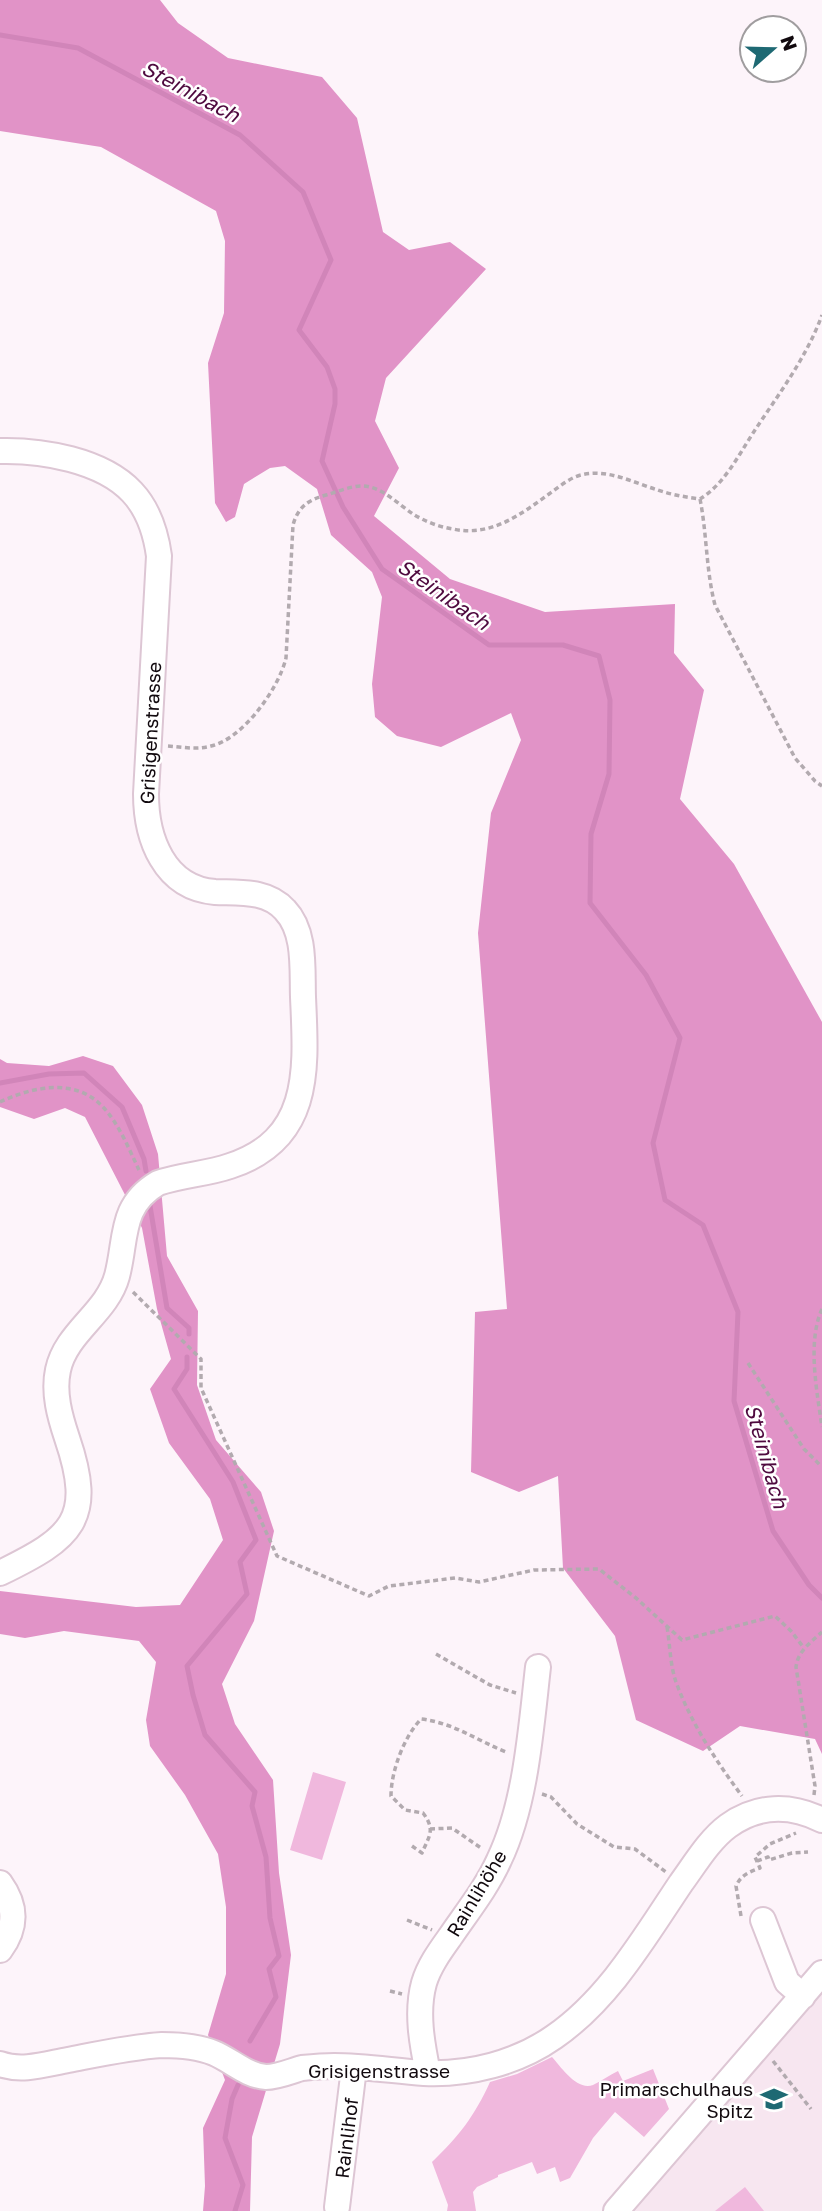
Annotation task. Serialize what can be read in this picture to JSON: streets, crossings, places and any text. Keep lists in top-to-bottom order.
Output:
{
  "streets": {
    "street": ["Grisigenstrasse", "Rainlihöhe", "Rainlihof"]
  },
  "crossings": [
    ["Grisigenstrasse", "Rainlihöhe"],
    ["Grisigenstrasse", "Rainlihof"]
  ],
  "water": ["Steinibach"],
  "places": {
    "school or university": ["Primarschulhaus Spitz"]
  },
  "north": "right"
}
